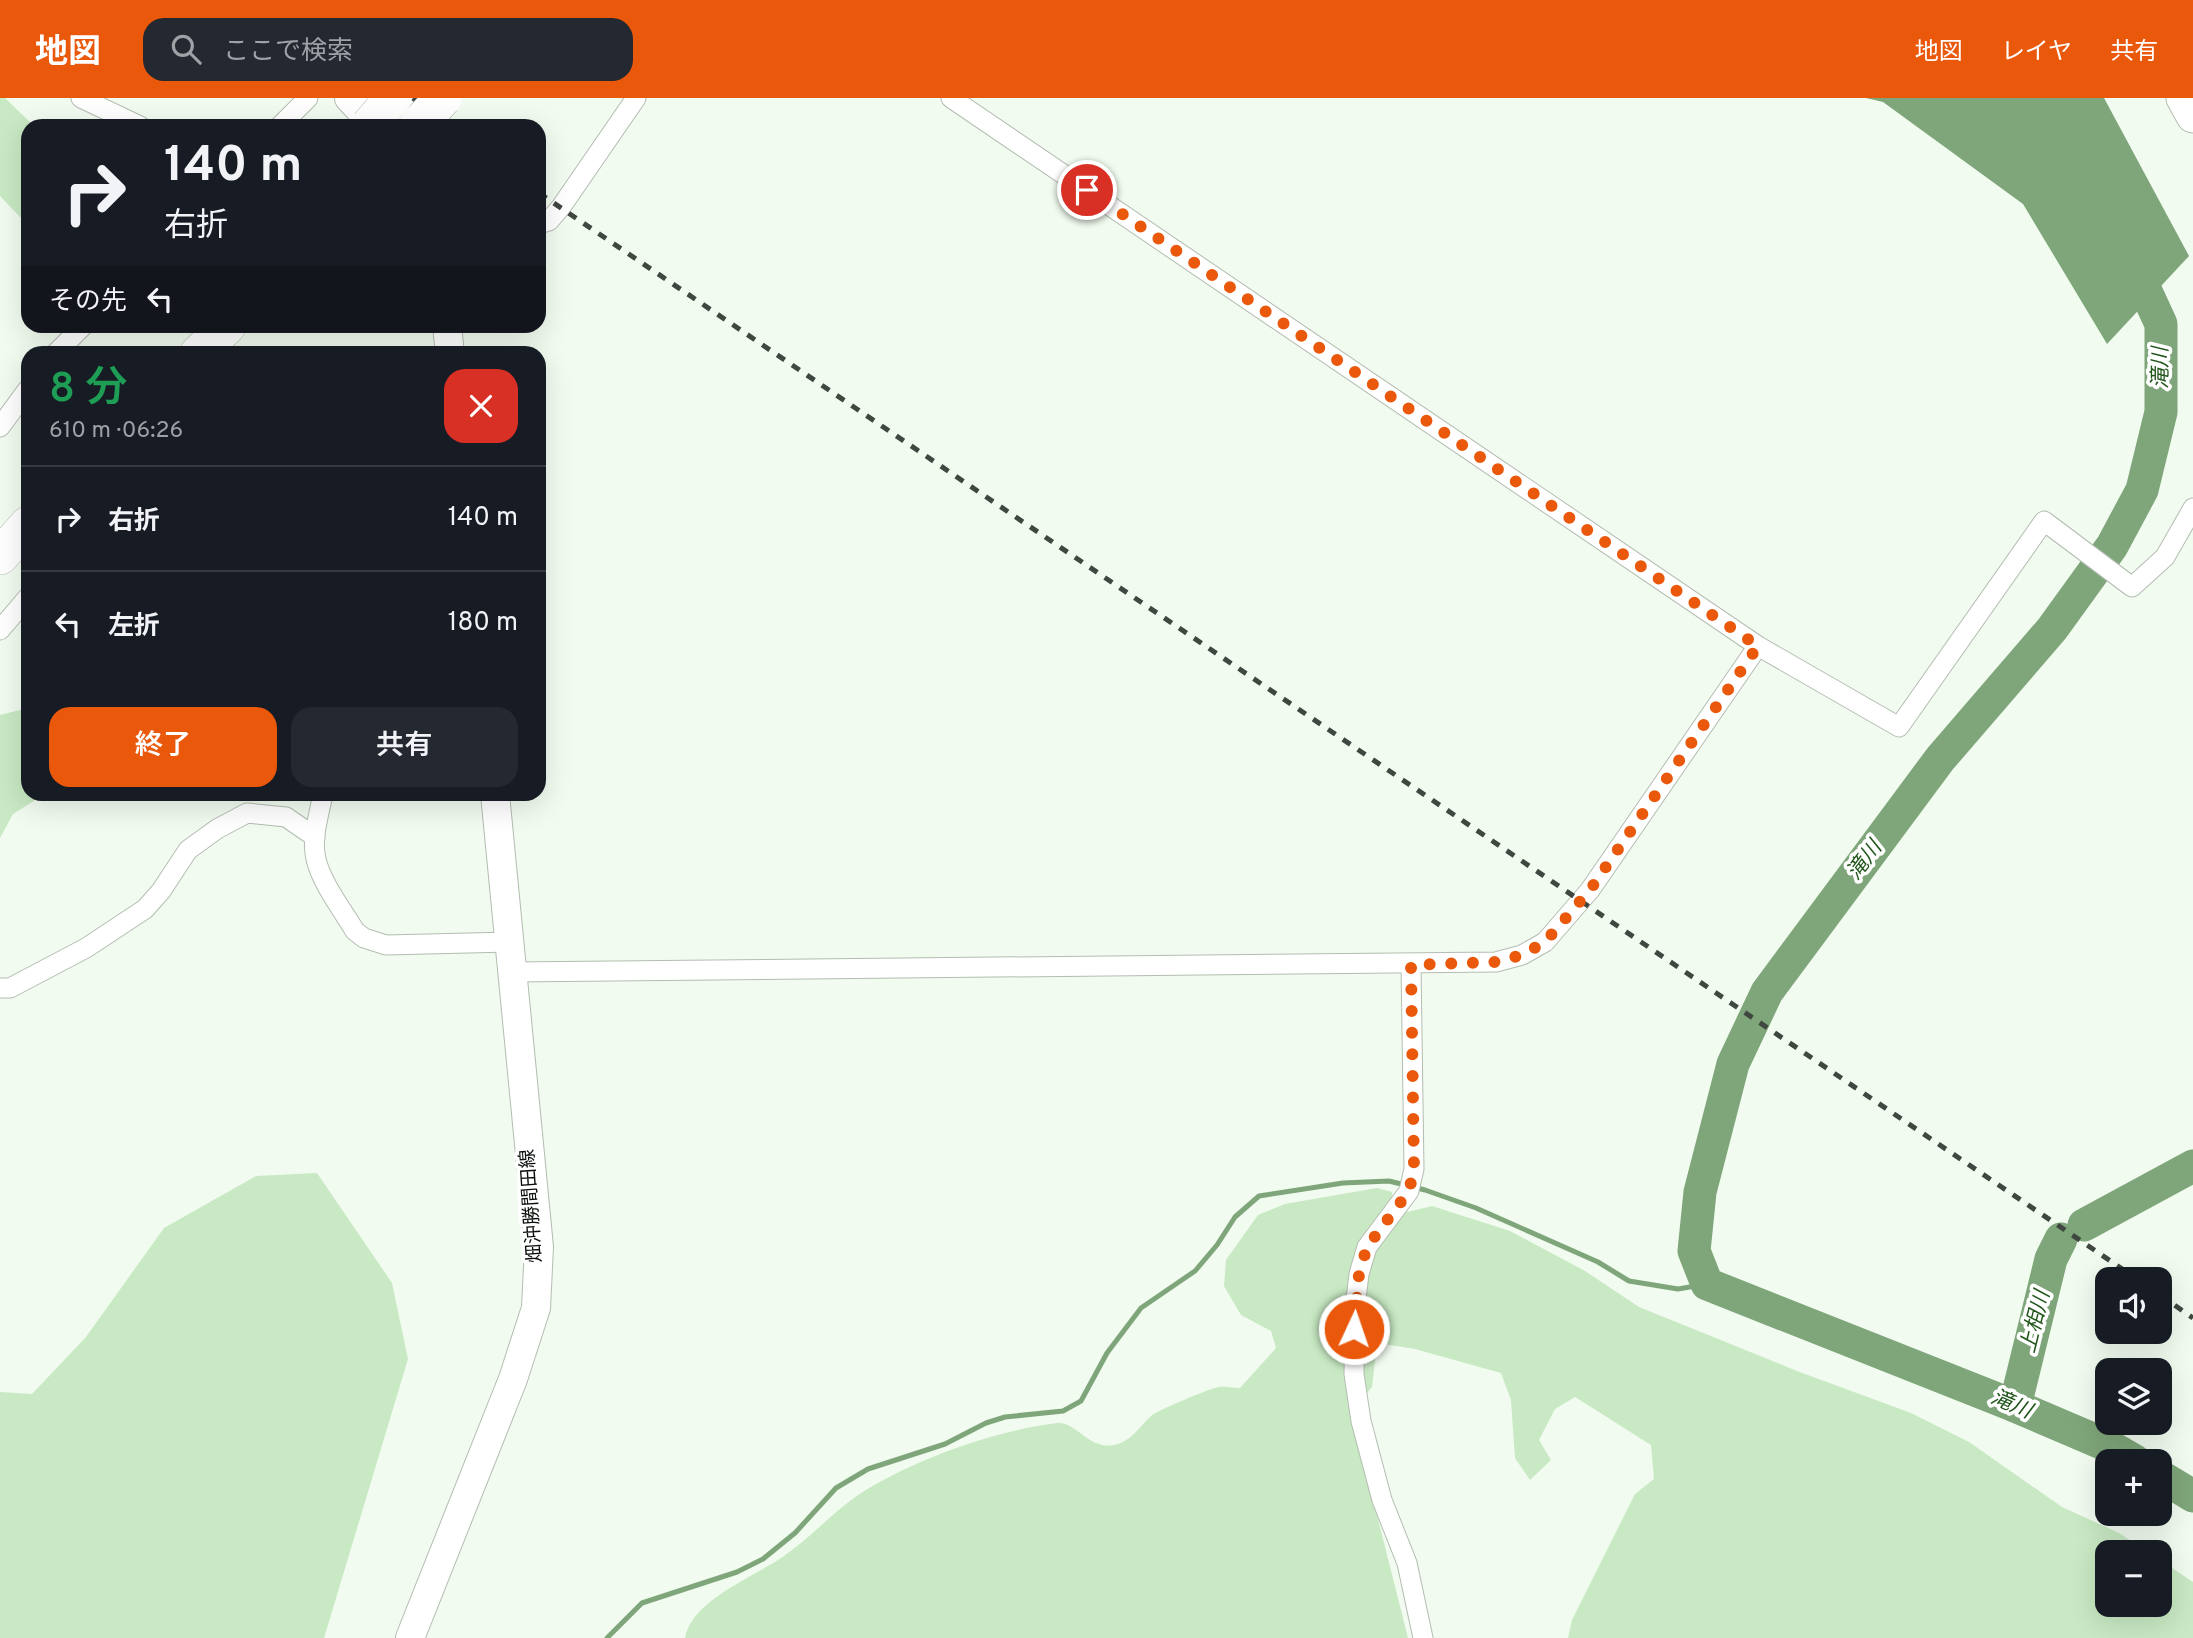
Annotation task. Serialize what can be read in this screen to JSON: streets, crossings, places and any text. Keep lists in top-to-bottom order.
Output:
{
  "streets": {
    "main road": ["畑沖勝間田線"]
  },
  "water": ["滝川", "上相川"],
  "page": {
    "header": "地図",
    "search": "ここで検索",
    "nav": ["地図", "レイヤ", "共有"],
    "turn": ["140 m", "右折"],
    "then": "その先",
    "heading": ["8 分", "610 m · 06:26"],
    "list": [
      {
        "name": "右折",
        "value": "140 m"
      },
      {
        "name": "左折",
        "value": "180 m"
      }
    ],
    "buttons": ["終了", "共有"],
    "map_buttons": ["+", "−"]
  }
}
